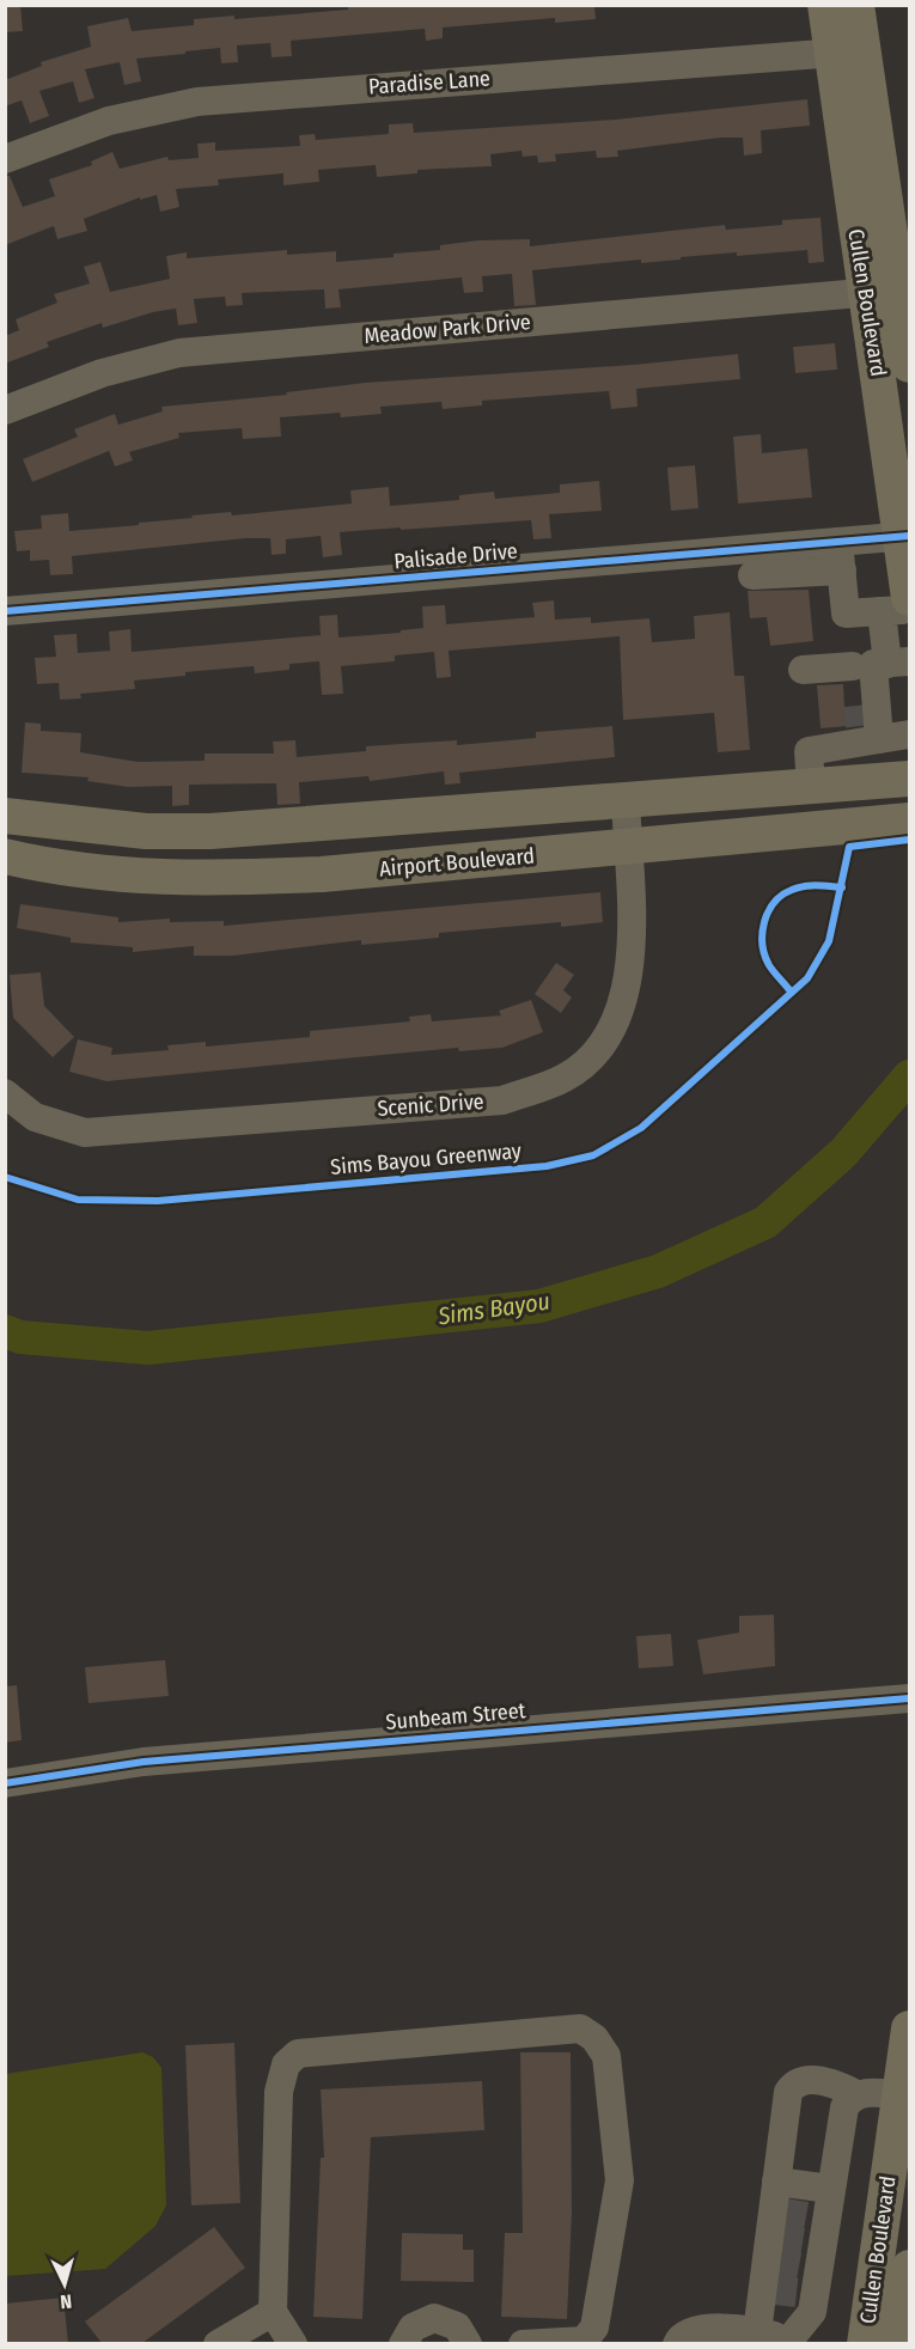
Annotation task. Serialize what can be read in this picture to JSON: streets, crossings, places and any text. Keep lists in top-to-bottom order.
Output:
{
  "streets": {
    "main road": ["Cullen Boulevard", "Airport Boulevard"],
    "street": [
      "Paradise Lane",
      "Meadow Park Drive",
      "Palisade Drive",
      "Scenic Drive",
      "Sunbeam Street"
    ],
    "cycle path": ["Sims Bayou Greenway"]
  },
  "crossings": [
    ["Paradise Lane", "Cullen Boulevard"],
    ["Cullen Boulevard", "Meadow Park Drive"],
    ["Cullen Boulevard", "Palisade Drive"],
    ["Airport Boulevard", "Scenic Drive"]
  ],
  "water": ["Sims Bayou"],
  "north": "bottom"
}
